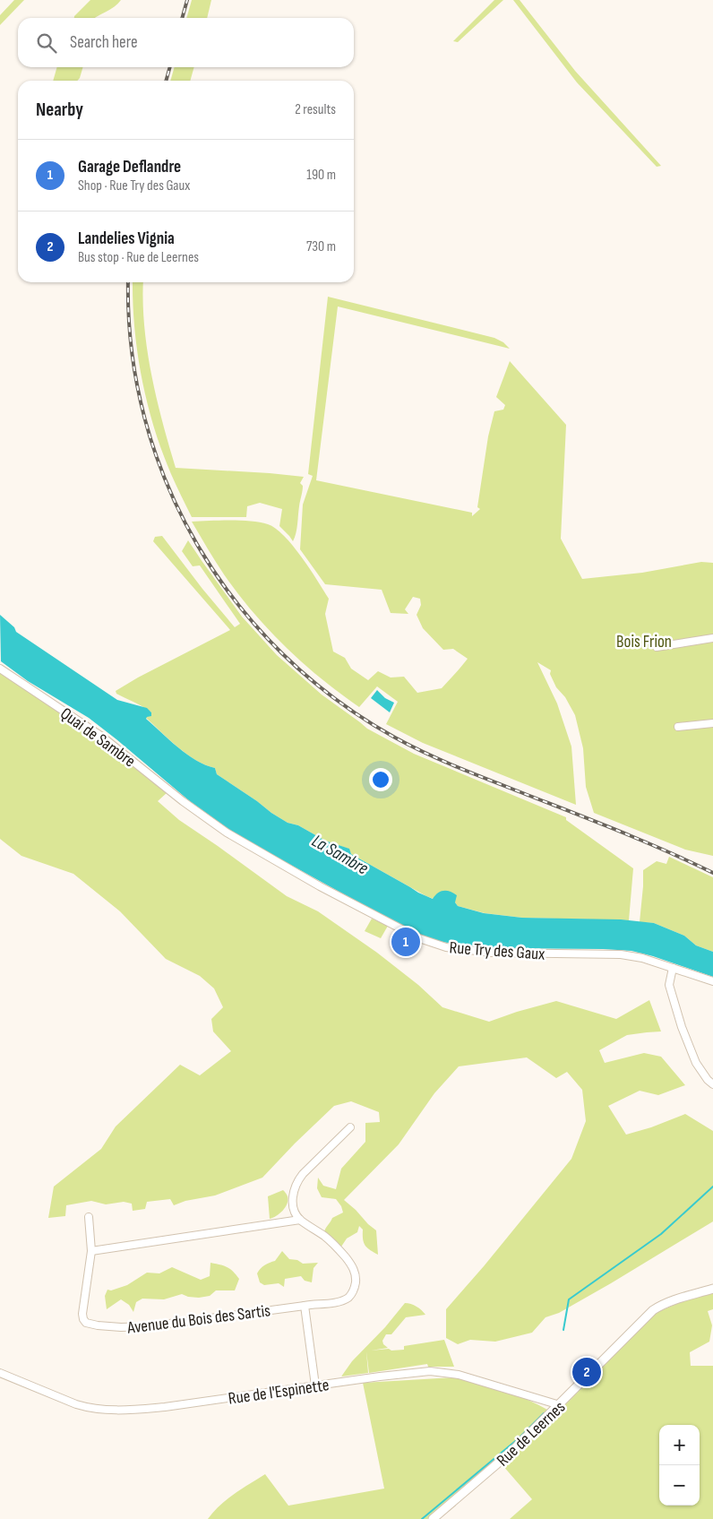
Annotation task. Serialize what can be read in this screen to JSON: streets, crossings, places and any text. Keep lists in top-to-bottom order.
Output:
{
  "streets": {
    "street": [
      "Quai de Sambre",
      "Rue Try des Gaux",
      "Avenue du Bois des Sartis",
      "Rue de l'Espinette",
      "Rue de Leernes"
    ]
  },
  "crossings": [
    ["Quai de Sambre", "Rue Try des Gaux"],
    ["Rue de l'Espinette", "Rue de Leernes"]
  ],
  "water": ["La Sambre"],
  "parks": ["Bois Frion"],
  "page": {
    "search": "Search here",
    "heading": ["Nearby", "2 results"],
    "list": [
      {
        "mark": "1",
        "name": "Garage Deflandre",
        "note": "Shop · Rue Try des Gaux",
        "value": "190 m"
      },
      {
        "mark": "2",
        "name": "Landelies Vignia",
        "note": "Bus stop · Rue de Leernes",
        "value": "730 m"
      }
    ],
    "pins": ["1", "2"],
    "map_buttons": ["+", "−"]
  }
}
